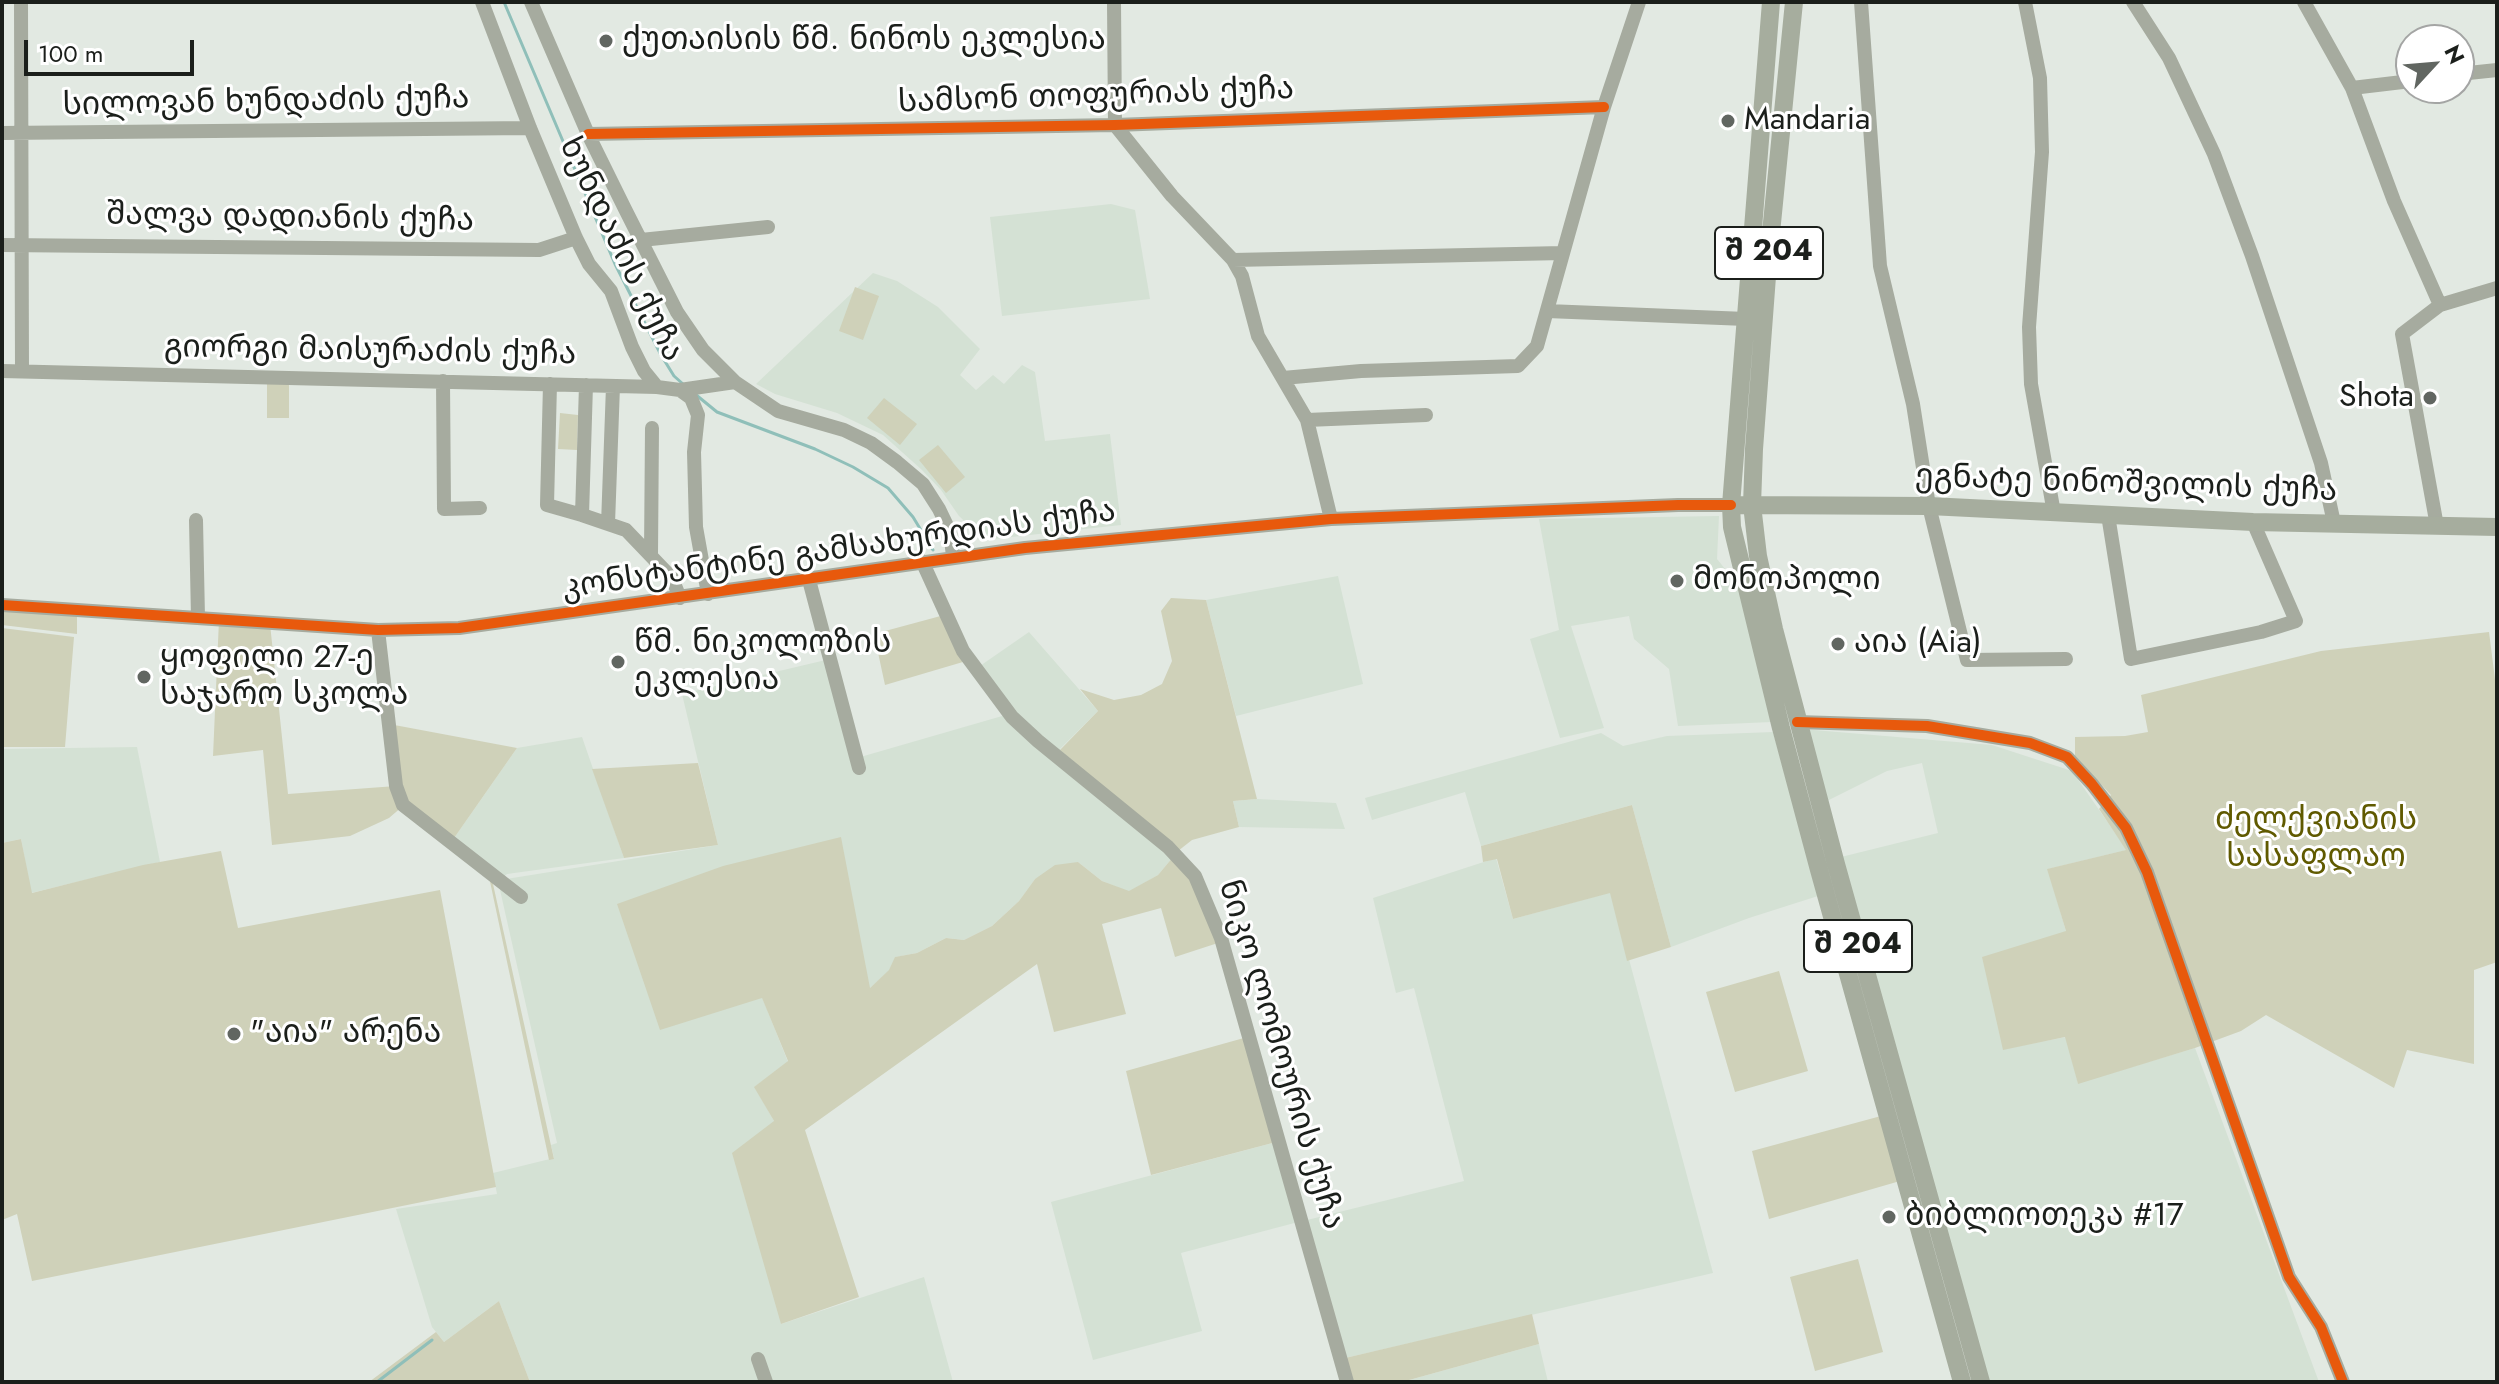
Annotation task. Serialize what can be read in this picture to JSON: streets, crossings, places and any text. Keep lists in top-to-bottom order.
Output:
{
  "streets": {
    "main road": ["შ 204", "ეგნატე ნინოშვილის ქუჩა"],
    "street": [
      "სამსონ თოფურიას ქუჩა",
      "სილოვან ხუნდაძის ქუჩა",
      "შალვა დადიანის ქუჩა",
      "ხუნდაძის ქუჩა",
      "გიორგი მაისურაძის ქუჩა",
      "კონსტანტინე გამსახურდიას ქუჩა",
      "ნიკო ლომოურის ქუჩა"
    ]
  },
  "crossings": [
    ["სილოვან ხუნდაძის ქუჩა", "ხუნდაძის ქუჩა"],
    ["შალვა დადიანის ქუჩა", "ხუნდაძის ქუჩა"],
    ["ხუნდაძის ქუჩა", "გიორგი მაისურაძის ქუჩა"],
    ["შ 204", "ეგნატე ნინოშვილის ქუჩა"],
    ["შ 204", "კონსტანტინე გამსახურდიას ქუჩა"],
    ["ეგნატე ნინოშვილის ქუჩა", "კონსტანტინე გამსახურდიას ქუჩა"],
    ["კონსტანტინე გამსახურდიას ქუჩა", "ნიკო ლომოურის ქუჩა"]
  ],
  "parks": ["ძელქვიანის სასაფლაო"],
  "places": [
    "ქუთაისის წმ. ნინოს ეკლესია",
    "Mandaria",
    "Shota",
    "მონოპოლი",
    "აია (Aia)",
    "წმ. ნიკოლოზის ეკლესია",
    "ყოფილი 27-ე საჯარო სკოლა",
    "\"აია\" არენა",
    "ბიბლიოთეკა #17"
  ],
  "scale_bar": "100 m",
  "north": "top right"
}
